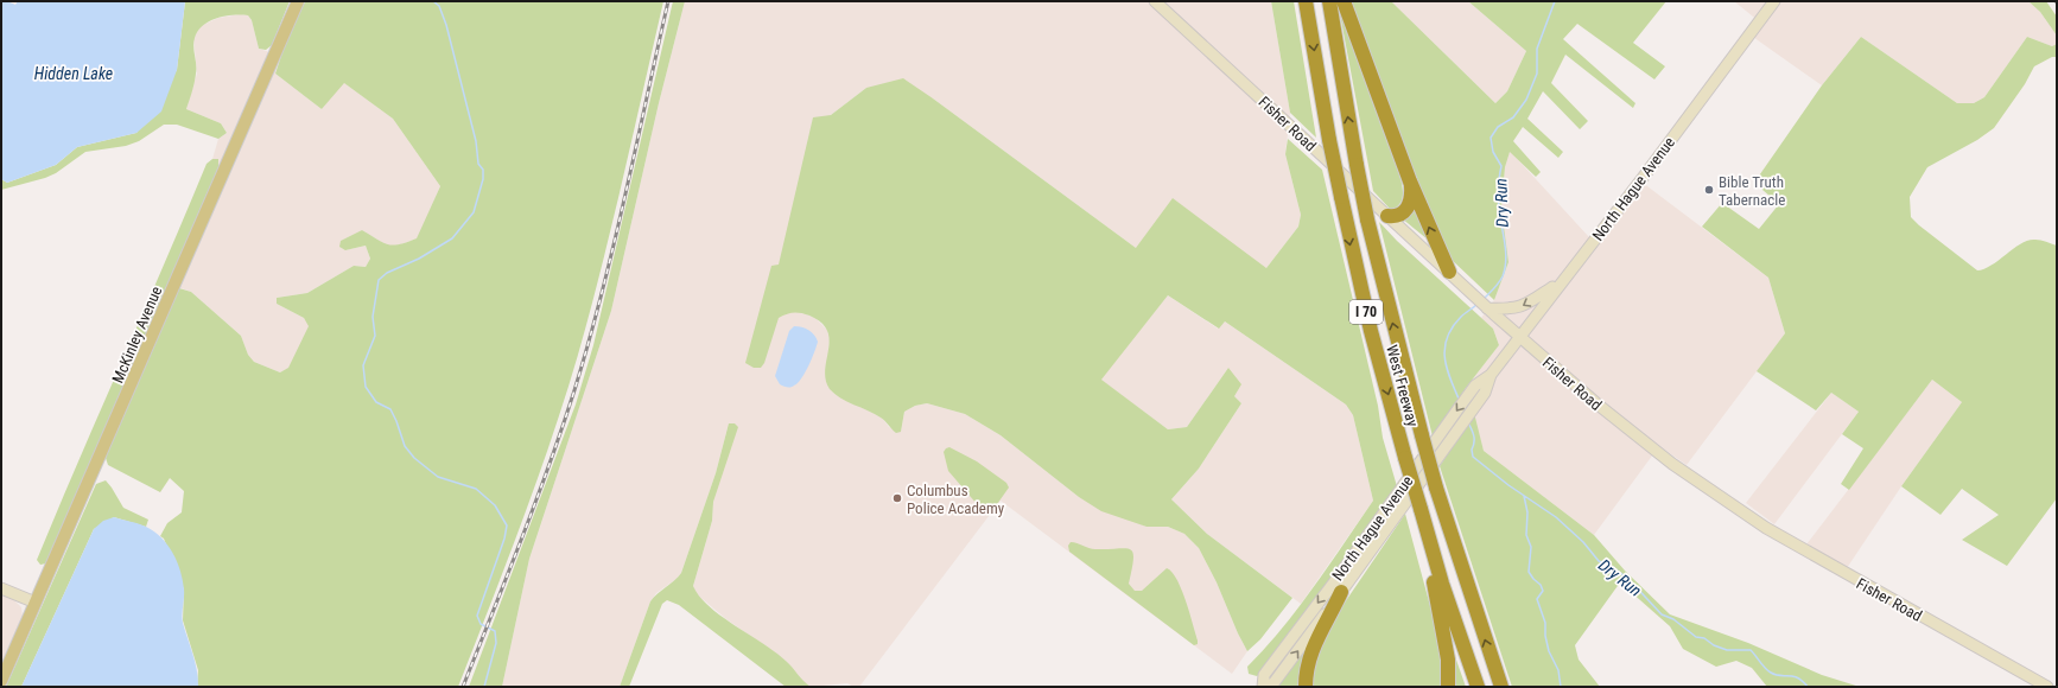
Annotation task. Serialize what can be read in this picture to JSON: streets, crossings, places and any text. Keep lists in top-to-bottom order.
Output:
{
  "streets": {
    "highway": ["I 70", "West Freeway"],
    "main road": ["Fisher Road", "North Hague Avenue", "McKinley Avenue"]
  },
  "crossings": [
    ["Fisher Road", "North Hague Avenue"]
  ],
  "water": ["Hidden Lake", "Dry Run"],
  "places": ["Bible Truth Tabernacle", "Columbus Police Academy"]
}
